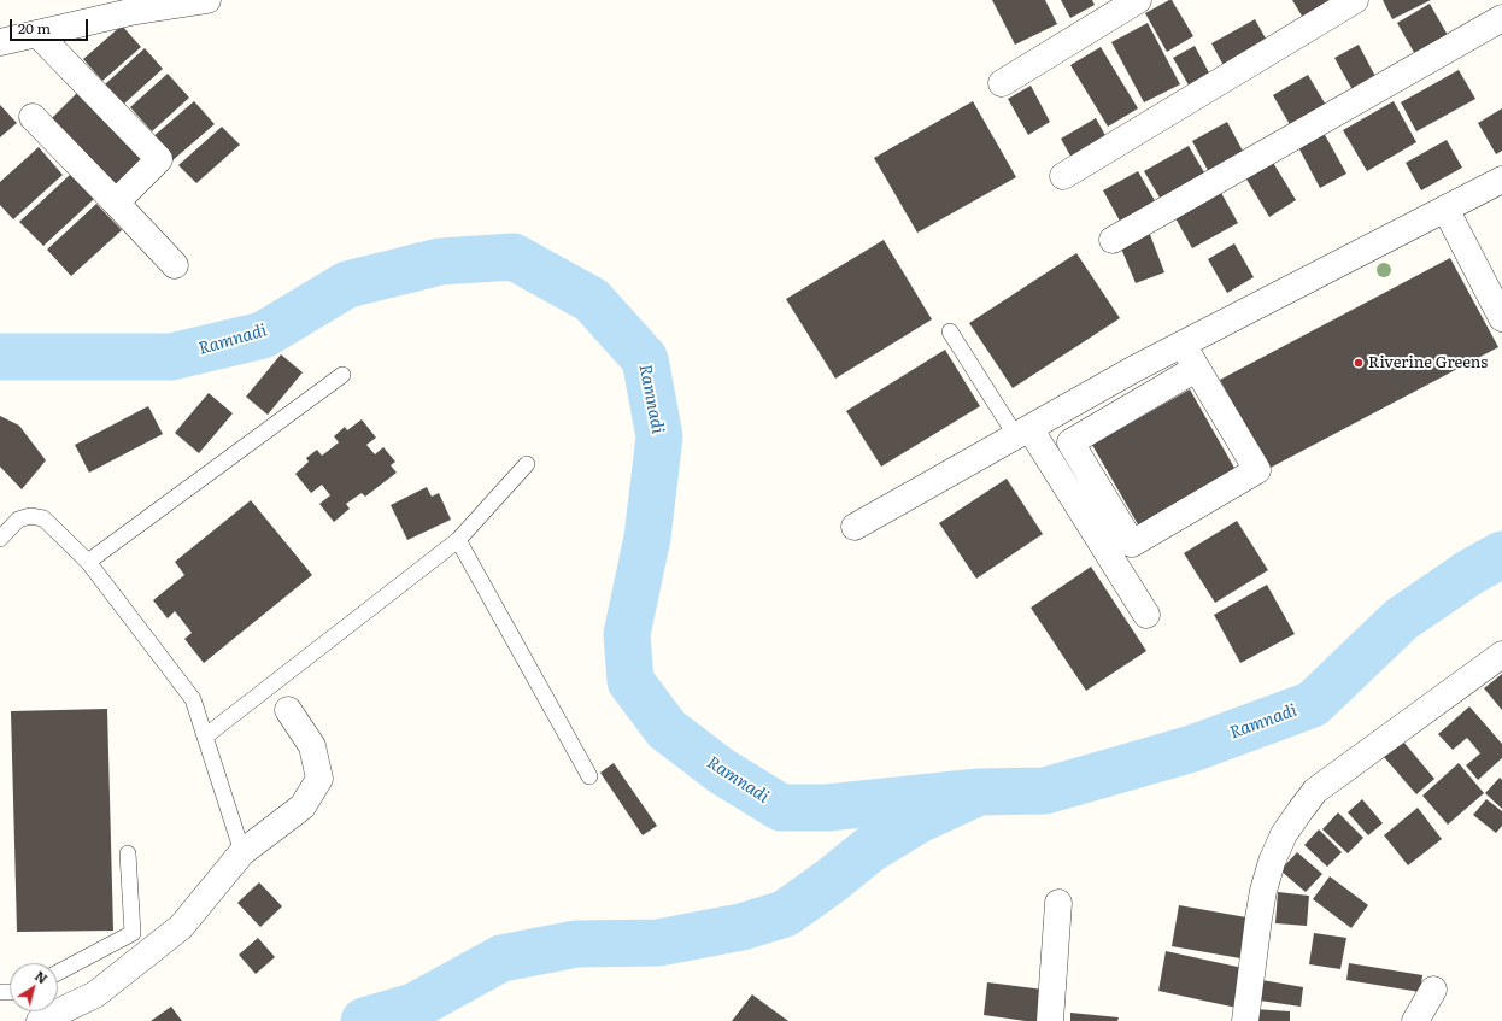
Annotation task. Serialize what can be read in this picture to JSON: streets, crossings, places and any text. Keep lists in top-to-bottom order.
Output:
{
  "water": ["Ramnadi"],
  "places": ["Riverine Greens"],
  "scale_bar": "20 m",
  "north": "top right"
}
